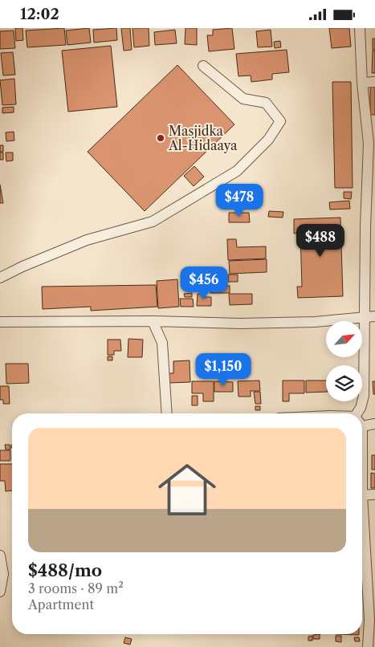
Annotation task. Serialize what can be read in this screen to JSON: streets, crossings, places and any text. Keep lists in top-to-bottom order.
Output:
{
  "places": ["Masjidka Al-Hidaaya"],
  "north": "top right",
  "page": {
    "status": "12:02",
    "price": [
      "$478",
      "$488",
      "$456",
      "$1,150"
    ],
    "list": [
      {
        "name": "$488/mo",
        "note": "3 rooms · 89 m² · Apartment"
      }
    ]
  }
}
